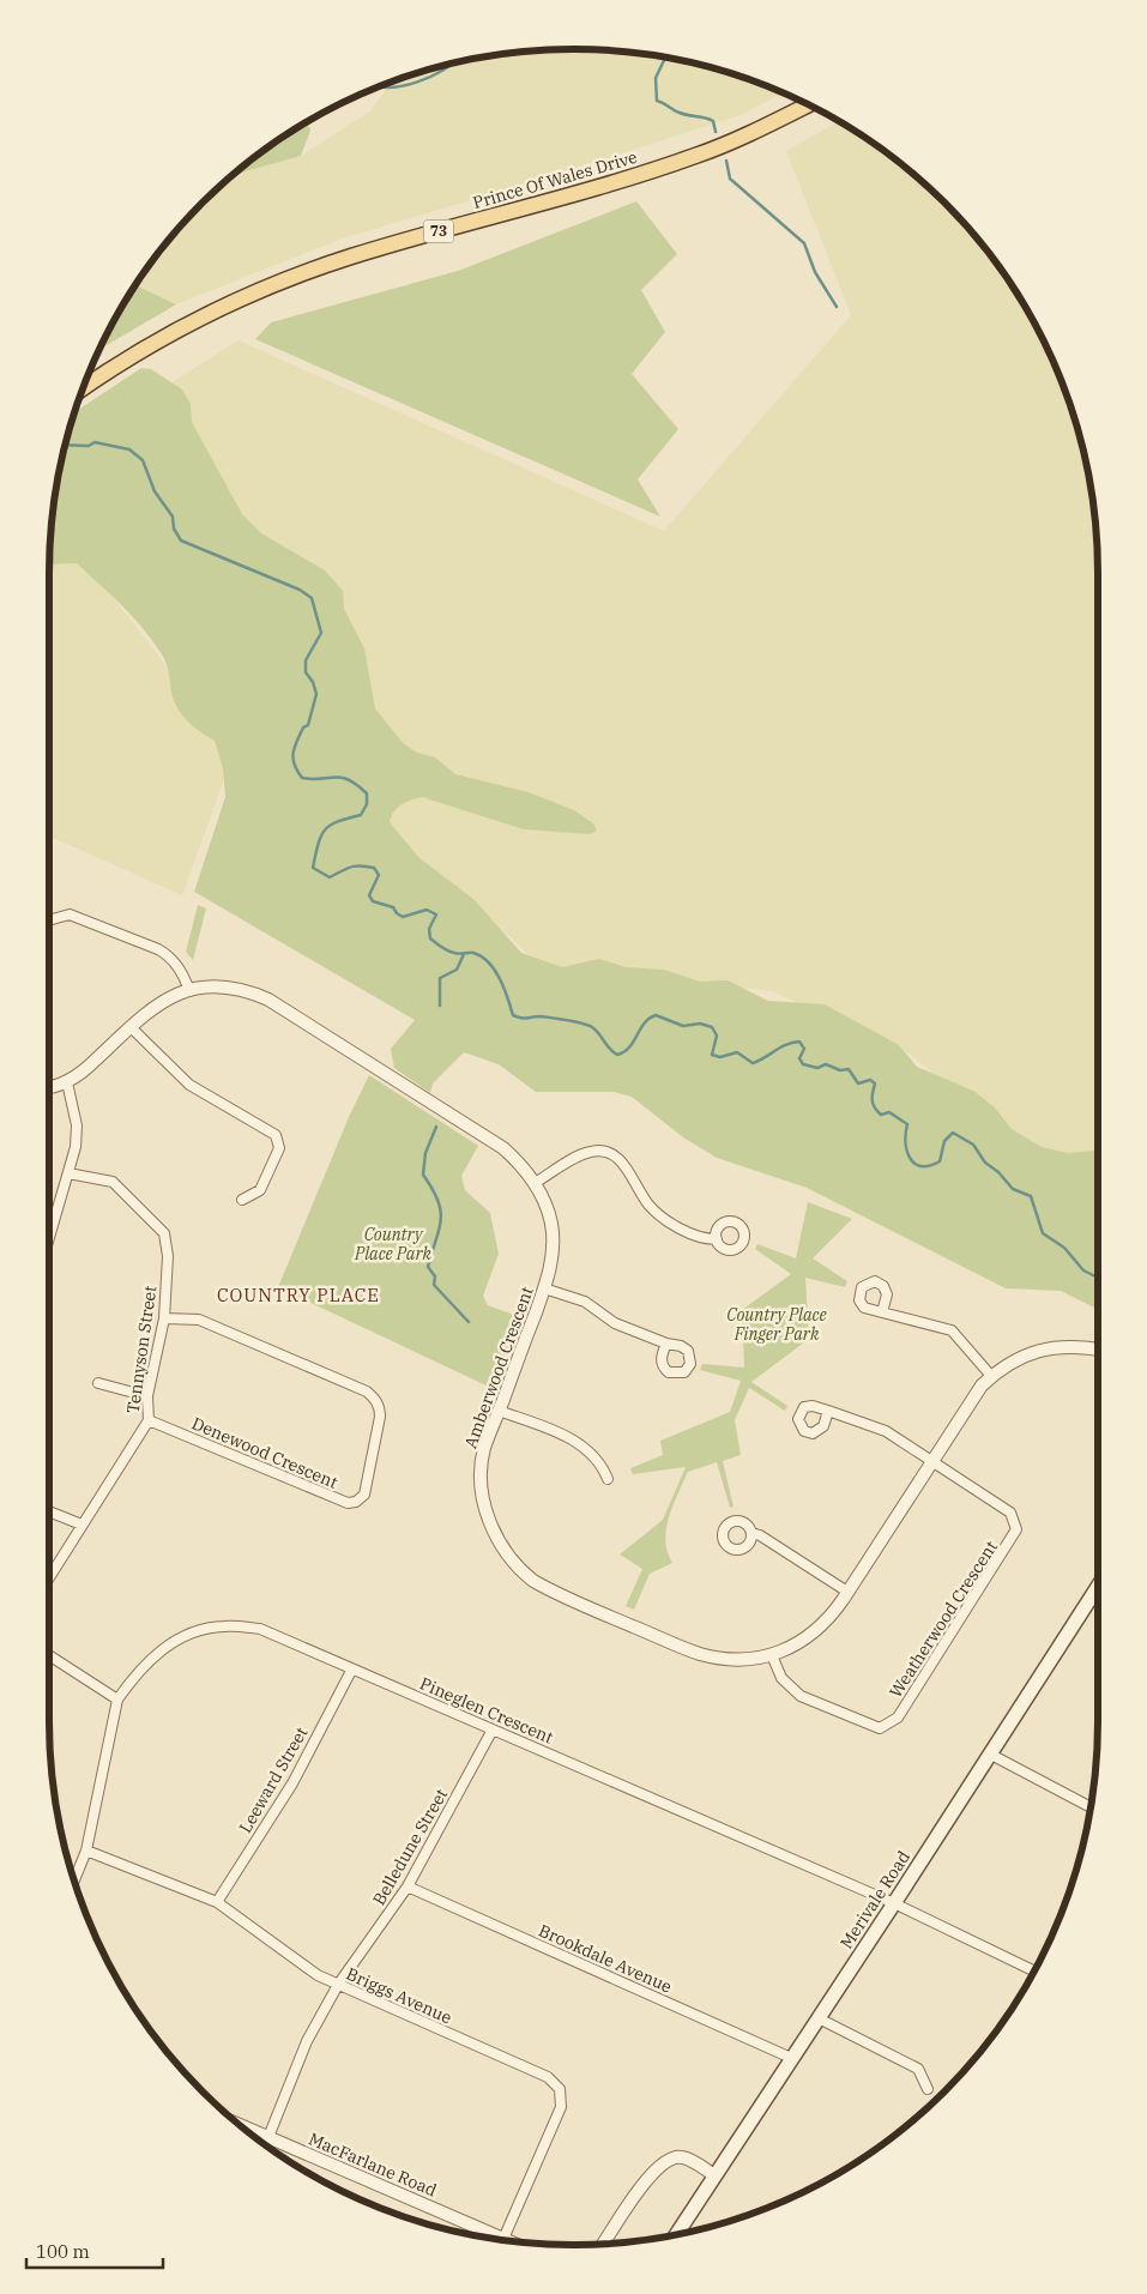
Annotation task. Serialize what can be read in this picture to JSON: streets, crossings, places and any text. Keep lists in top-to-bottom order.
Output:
{
  "streets": {
    "main road": ["Prince Of Wales Drive", "73", "Merivale Road"],
    "street": [
      "Tennyson Street",
      "Amberwood Crescent",
      "Denewood Crescent",
      "Weatherwood Crescent",
      "Pineglen Crescent",
      "Leeward Street",
      "Belledune Street",
      "Brookdale Avenue",
      "Briggs Avenue",
      "MacFarlane Road"
    ]
  },
  "crossings": [
    ["Tennyson Street", "Denewood Crescent"],
    ["Amberwood Crescent", "Weatherwood Crescent"],
    ["Pineglen Crescent", "Leeward Street"],
    ["Pineglen Crescent", "Belledune Street"],
    ["Pineglen Crescent", "Merivale Road"],
    ["Pineglen Crescent", "Briggs Avenue"],
    ["Leeward Street", "Briggs Avenue"],
    ["Belledune Street", "Brookdale Avenue"],
    ["Belledune Street", "Briggs Avenue"],
    ["Belledune Street", "MacFarlane Road"],
    ["Merivale Road", "Brookdale Avenue"],
    ["Briggs Avenue", "MacFarlane Road"]
  ],
  "districts": ["COUNTRY PLACE"],
  "parks": ["Country Place Park", "Country Place Finger Park"],
  "scale_bar": "100 m"
}
